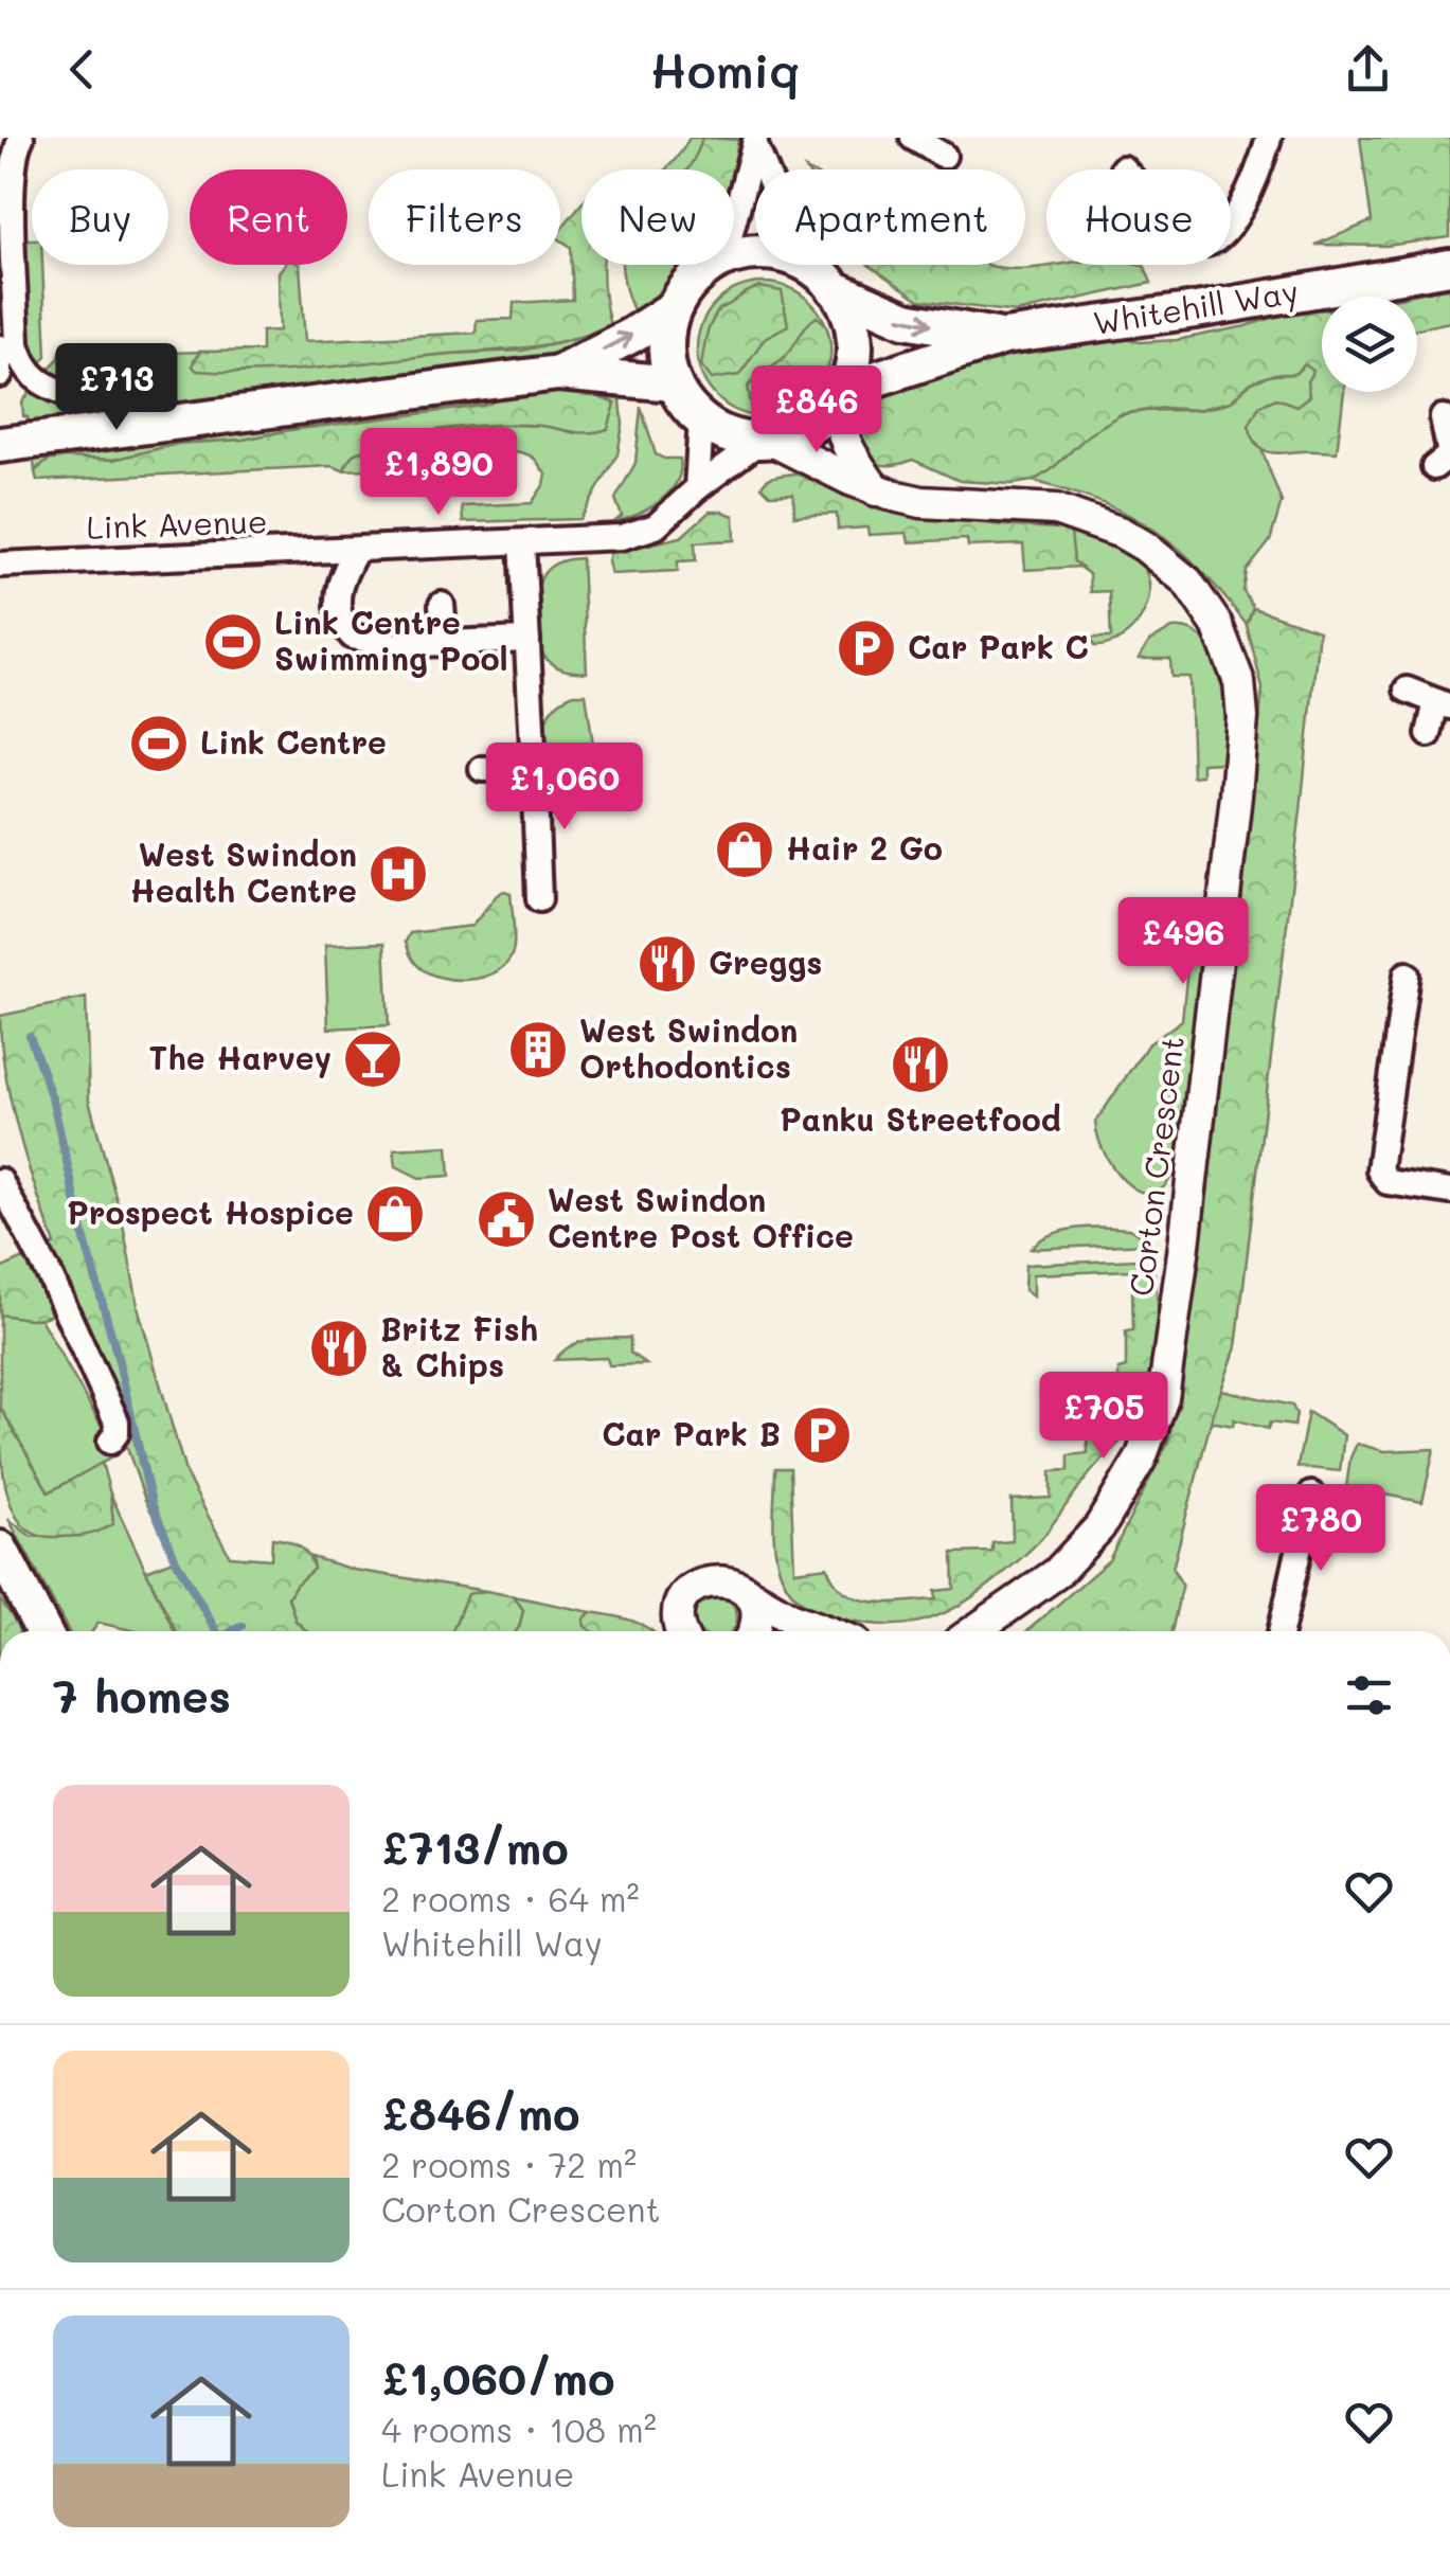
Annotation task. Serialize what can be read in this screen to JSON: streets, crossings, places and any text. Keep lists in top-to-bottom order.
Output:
{
  "streets": {
    "main road": ["Whitehill Way"],
    "street": ["Link Avenue", "Corton Crescent"]
  },
  "crossings": [
    ["Link Avenue", "Corton Crescent"]
  ],
  "places": {
    "sports": ["Link Centre Swimming Pool", "Link Centre"],
    "parking": ["Car Park C", "Car Park B"],
    "shop": ["Hair 2 Go", "Prospect Hospice"],
    "hospital": ["West Swindon Health Centre"],
    "restaurant": ["Greggs", "Panku Streetfood", "Britz Fish & Chips"],
    "building": ["West Swindon Orthodontics"],
    "bar": ["The Harvey"],
    "public building": ["West Swindon Centre Post Office"]
  },
  "page": {
    "header": "Homiq",
    "chip": [
      "Buy",
      "Rent",
      "Filters",
      "New",
      "Apartment",
      "House"
    ],
    "price": [
      "£713",
      "£846",
      "£1,890",
      "£1,060",
      "£496",
      "£705",
      "£780"
    ],
    "heading": "7 homes",
    "list": [
      {
        "name": "£713/mo",
        "note": "2 rooms · 64 m² · Whitehill Way"
      },
      {
        "name": "£846/mo",
        "note": "2 rooms · 72 m² · Corton Crescent"
      },
      {
        "name": "£1,060/mo",
        "note": "4 rooms · 108 m² · Link Avenue"
      }
    ]
  }
}
